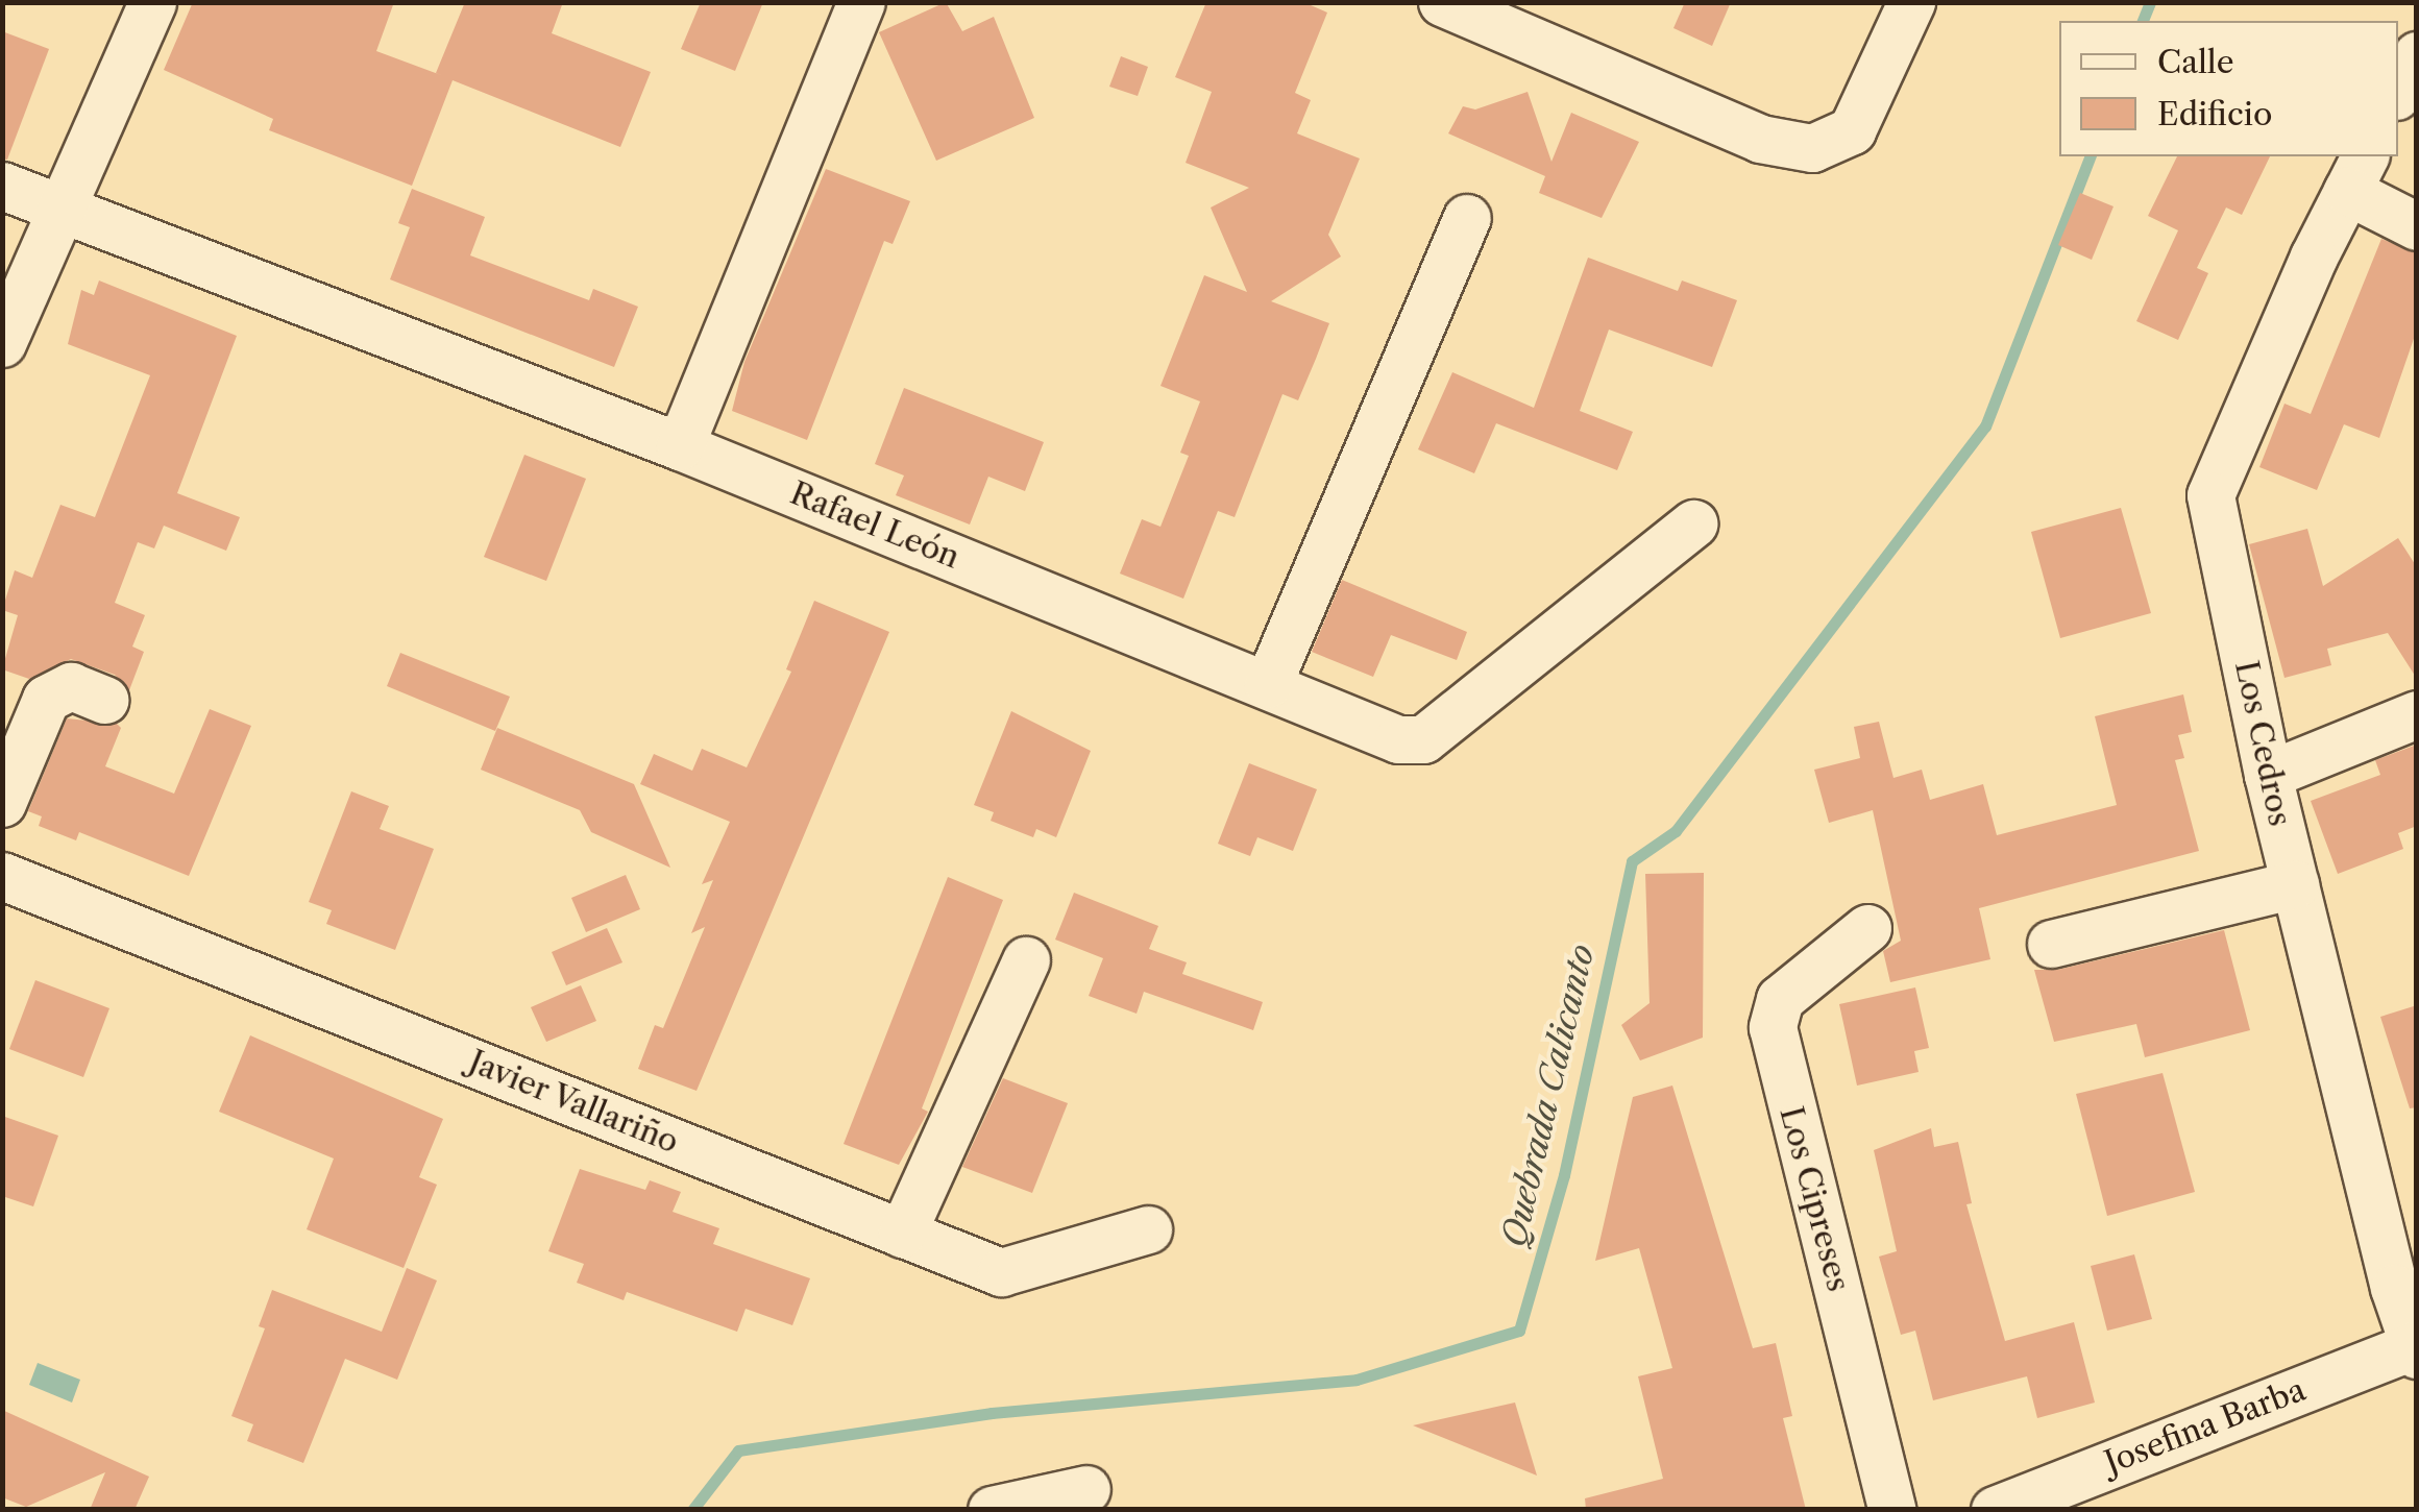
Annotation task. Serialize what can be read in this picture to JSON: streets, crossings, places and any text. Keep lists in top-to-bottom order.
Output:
{
  "streets": {
    "street": [
      "Rafael León",
      "Los Cedros",
      "Javier Vallariño",
      "Los Cipreses",
      "Josefina Barba"
    ]
  },
  "crossings": [
    ["Los Cedros", "Josefina Barba"]
  ],
  "water": ["Quebrada Calicanto"],
  "legend": ["Calle", "Edificio"]
}
